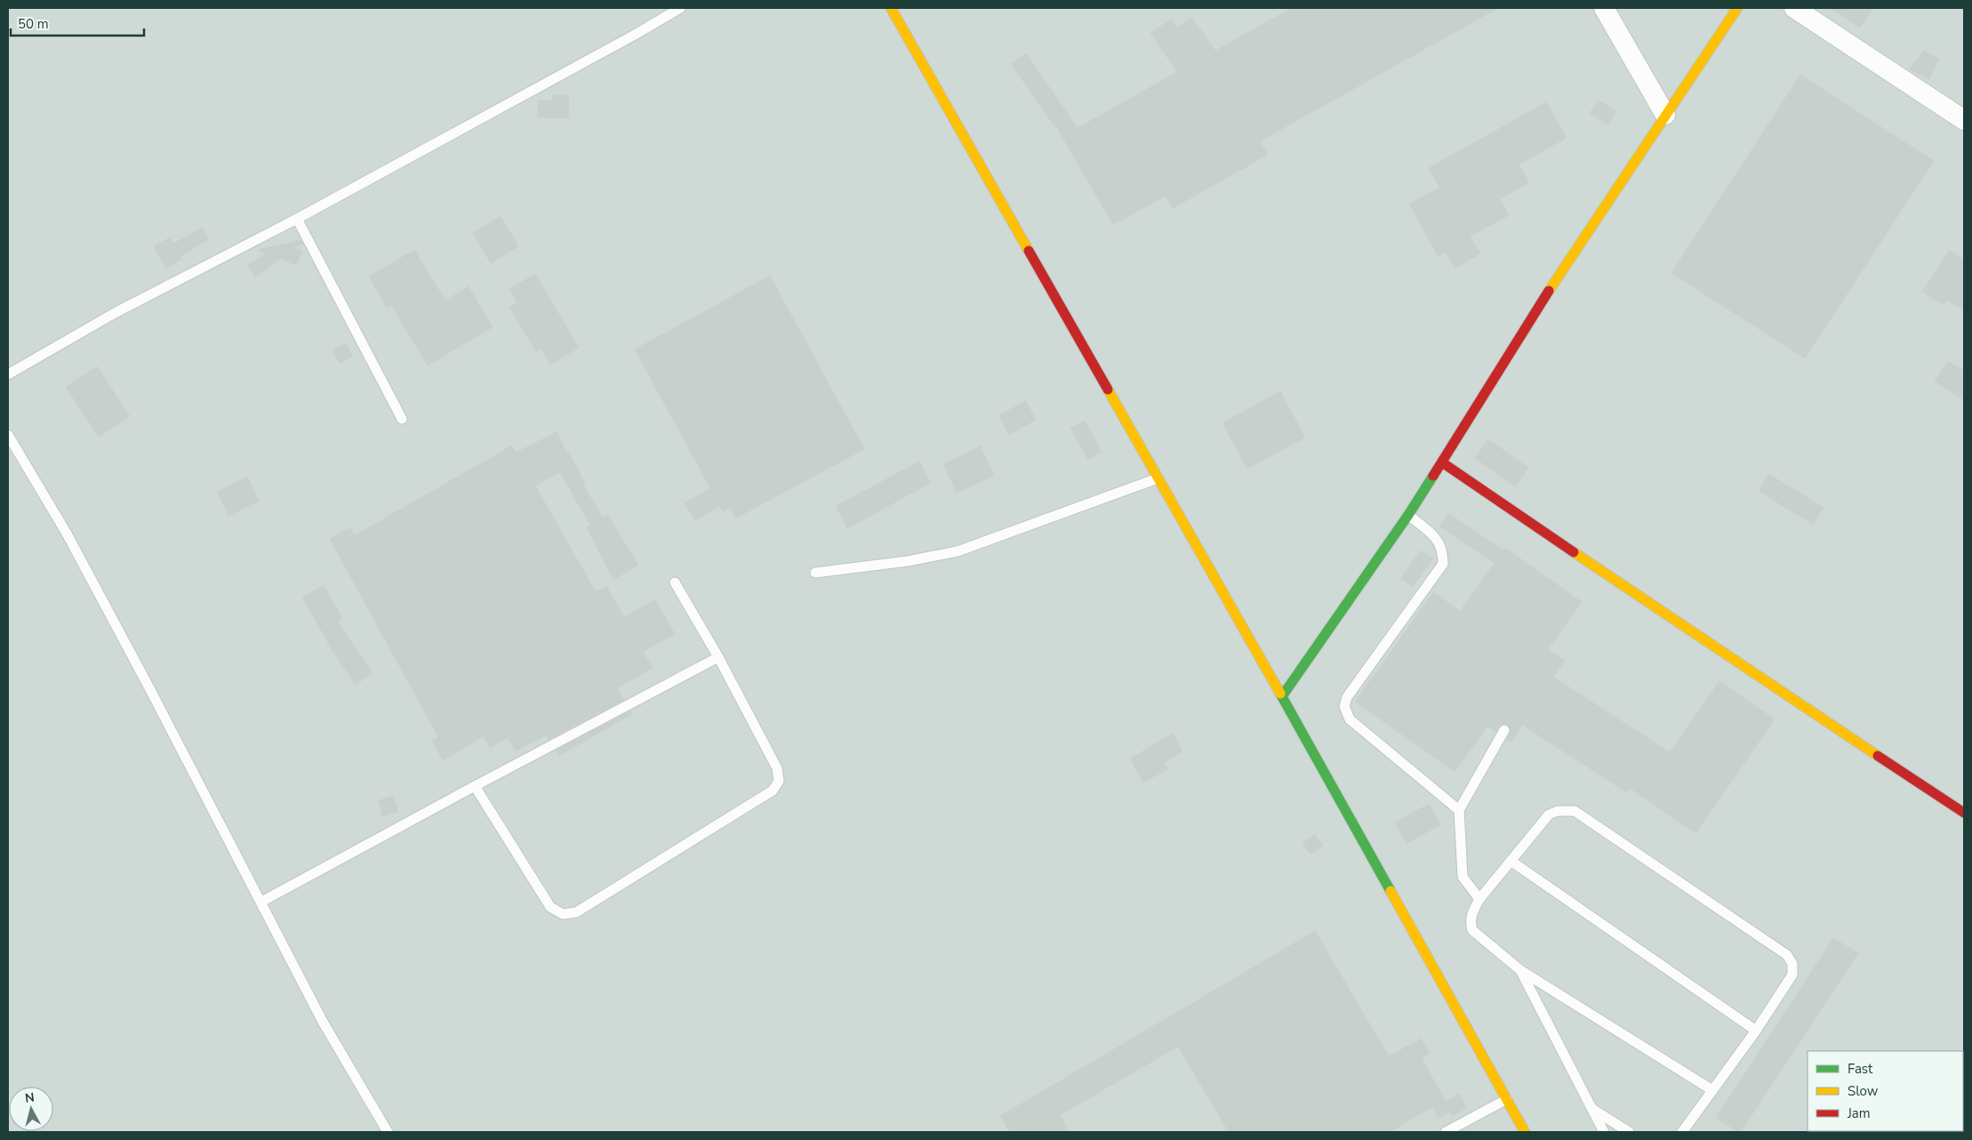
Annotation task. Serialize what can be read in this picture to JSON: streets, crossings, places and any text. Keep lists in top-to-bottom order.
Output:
{
  "legend": ["Fast", "Slow", "Jam"],
  "scale_bar": "50 m",
  "north": "top"
}
